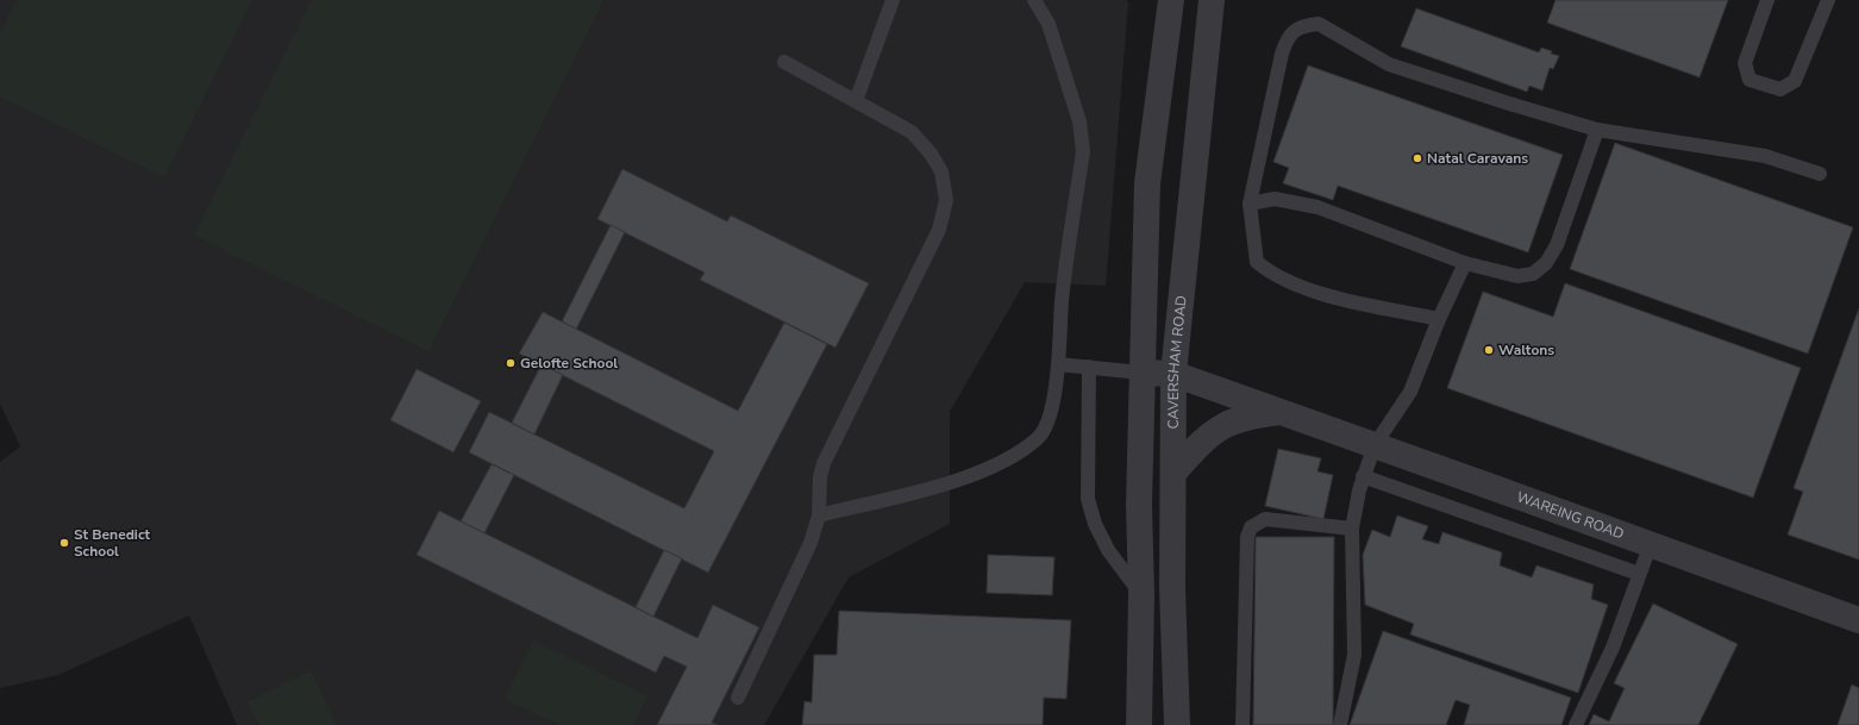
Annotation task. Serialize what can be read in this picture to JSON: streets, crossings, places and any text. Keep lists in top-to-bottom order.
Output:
{
  "streets": {
    "street": ["CAVERSHAM ROAD", "WAREING ROAD"]
  },
  "crossings": [
    ["CAVERSHAM ROAD", "WAREING ROAD"]
  ],
  "places": [
    "Natal Caravans",
    "Waltons",
    "Gelofte School",
    "St Benedict School"
  ]
}
